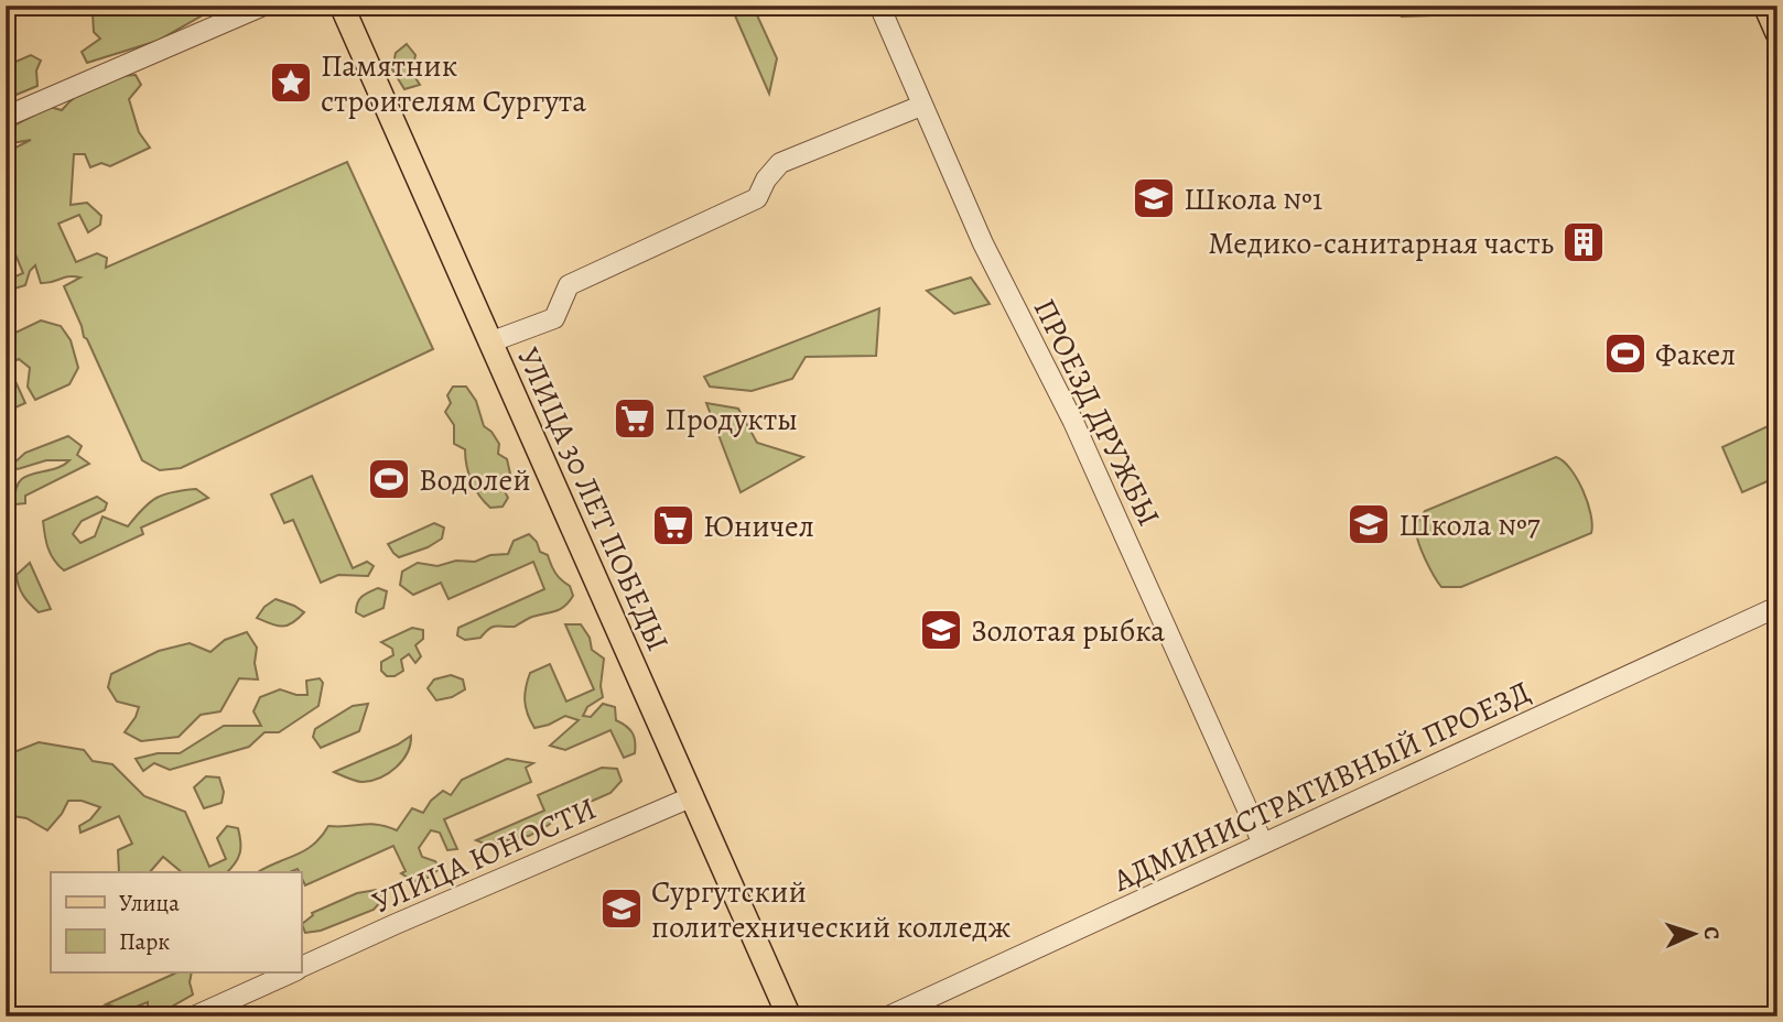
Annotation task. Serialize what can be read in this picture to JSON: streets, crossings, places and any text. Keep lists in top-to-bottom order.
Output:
{
  "streets": {
    "main road": ["УЛИЦА 30 ЛЕТ ПОБЕДЫ"],
    "street": ["ПРОЕЗД ДРУЖБЫ", "АДМИНИСТРАТИВНЫЙ ПРОЕЗД", "УЛИЦА ЮНОСТИ"]
  },
  "crossings": [
    ["ПРОЕЗД ДРУЖБЫ", "АДМИНИСТРАТИВНЫЙ ПРОЕЗД"],
    ["УЛИЦА 30 ЛЕТ ПОБЕДЫ", "УЛИЦА ЮНОСТИ"]
  ],
  "places": {
    "place": ["Памятник строителям Сургута"],
    "school or university": [
      "Школа №1",
      "Школа №7",
      "Золотая рыбка",
      "Сургутский политехнический колледж"
    ],
    "building": ["Медико-санитарная часть"],
    "sports": ["Факел", "Водолей"],
    "supermarket": ["Продукты", "Юничел"]
  },
  "legend": ["Улица", "Парк"],
  "north": "right"
}
